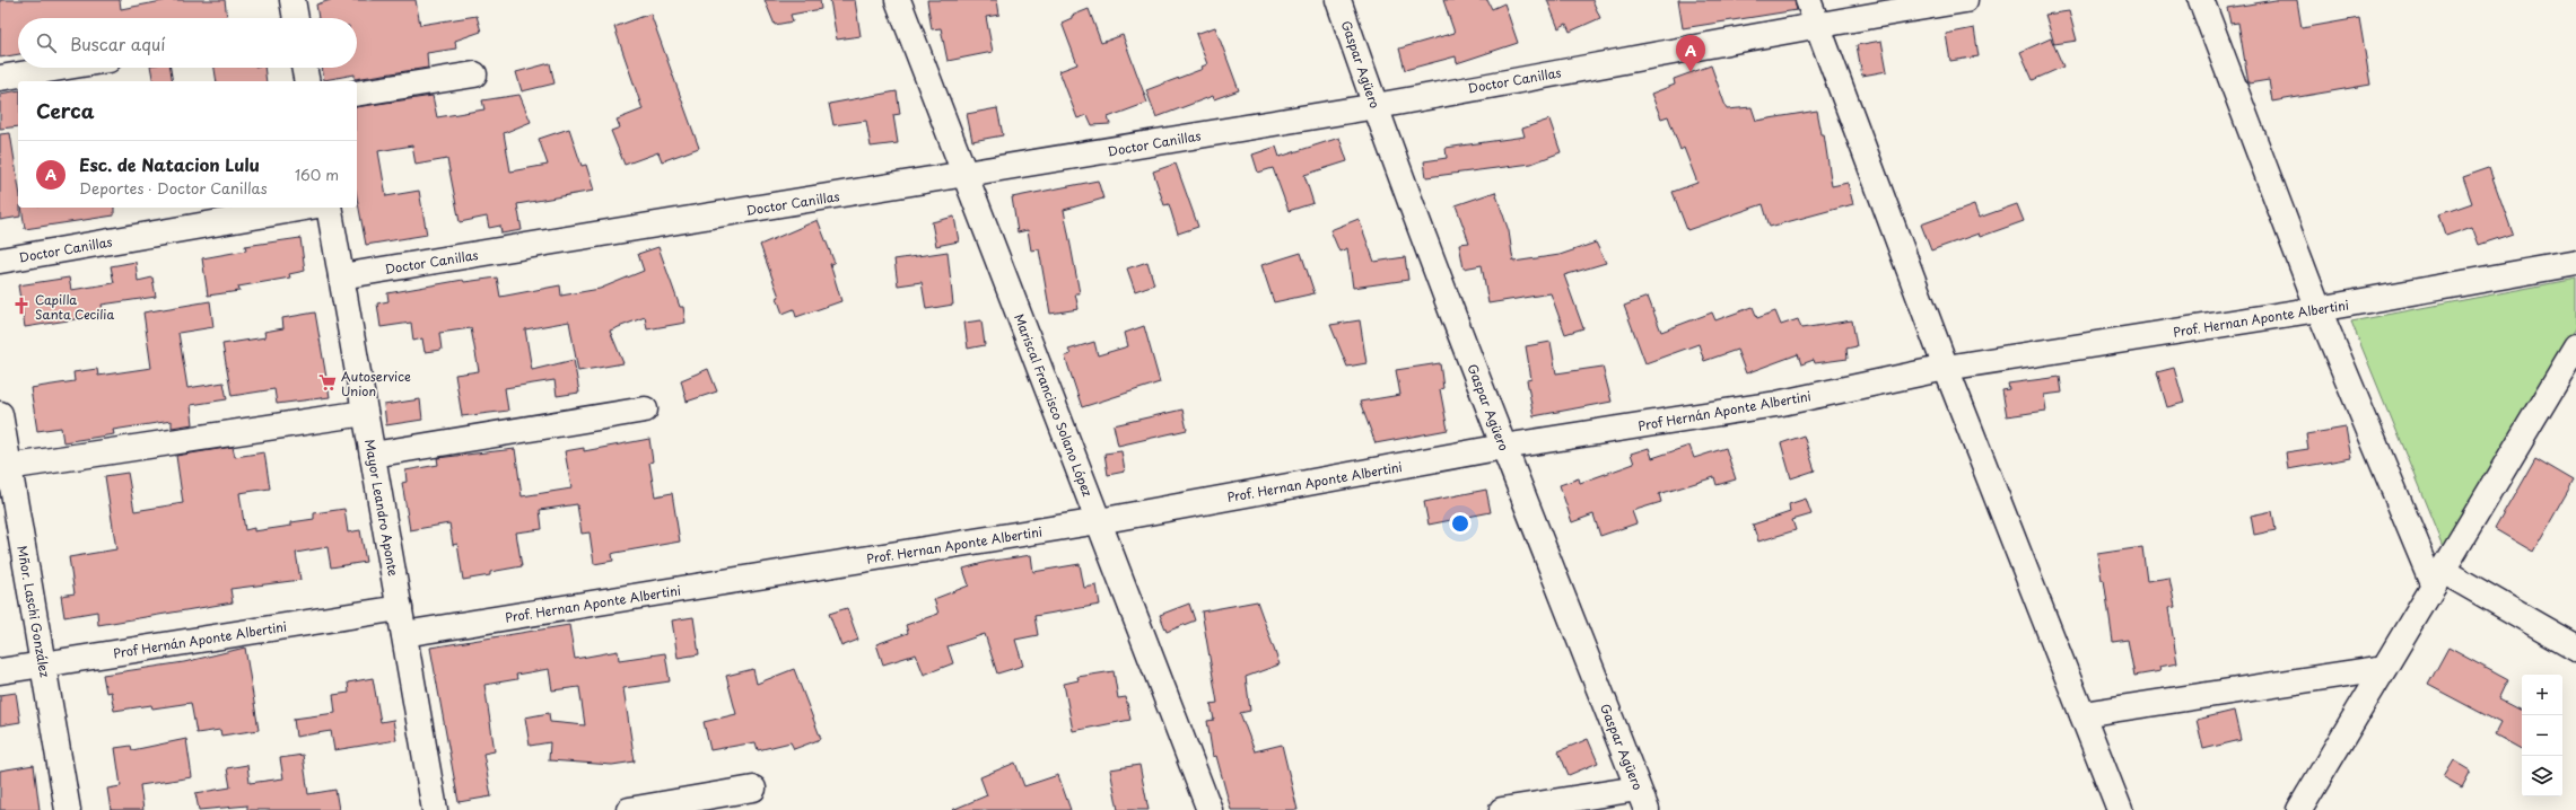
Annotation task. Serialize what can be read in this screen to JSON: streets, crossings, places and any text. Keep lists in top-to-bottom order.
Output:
{
  "streets": {
    "street": [
      "Gaspar Agüero",
      "Doctor Canillas",
      "Prof. Hernan Aponte Albertini",
      "Mariscal Francisco Solano López",
      "Prof Hernán Aponte Albertini",
      "Mayor Leandro Aponte",
      "Mñor. Laschi González"
    ]
  },
  "crossings": [
    ["Gaspar Agüero", "Doctor Canillas"],
    ["Gaspar Agüero", "Prof. Hernan Aponte Albertini"],
    ["Gaspar Agüero", "Prof Hernán Aponte Albertini"],
    ["Doctor Canillas", "Mariscal Francisco Solano López"],
    ["Doctor Canillas", "Mayor Leandro Aponte"],
    ["Prof. Hernan Aponte Albertini", "Mariscal Francisco Solano López"],
    ["Prof. Hernan Aponte Albertini", "Prof Hernán Aponte Albertini"],
    ["Prof. Hernan Aponte Albertini", "Mayor Leandro Aponte"],
    ["Prof Hernán Aponte Albertini", "Mayor Leandro Aponte"],
    ["Prof Hernán Aponte Albertini", "Mñor. Laschi González"]
  ],
  "places": {
    "church": ["Capilla Santa Cecilia"],
    "supermarket": ["Autoservice Union"]
  },
  "page": {
    "search": "Buscar aquí",
    "pins": "A",
    "heading": "Cerca",
    "list": [
      {
        "mark": "A",
        "name": "Esc. de Natacion Lulu",
        "note": "Deportes · Doctor Canillas",
        "value": "160 m"
      }
    ],
    "map_buttons": ["+", "−"]
  }
}
